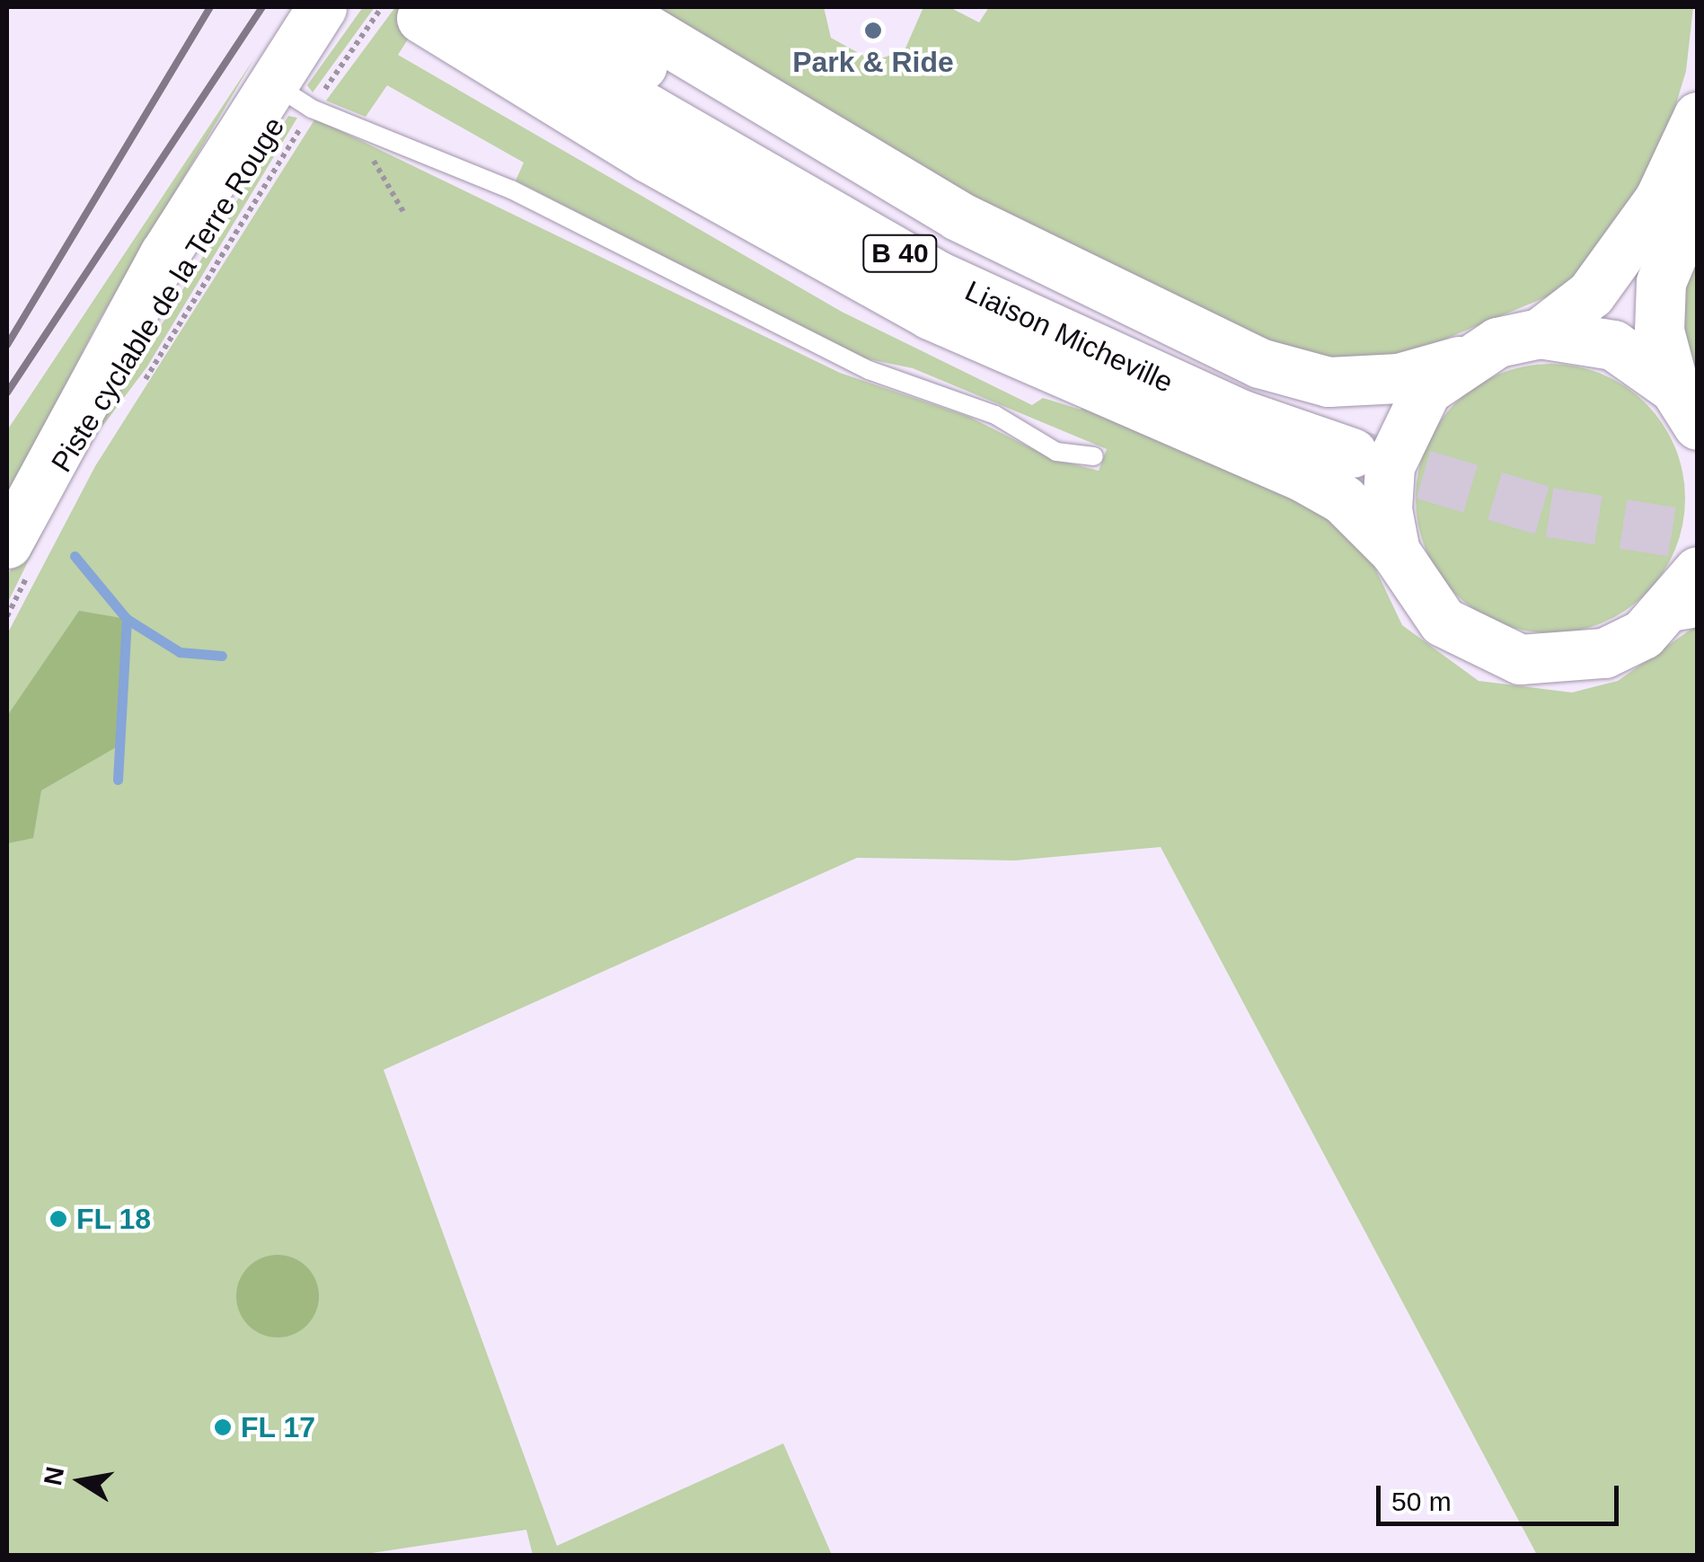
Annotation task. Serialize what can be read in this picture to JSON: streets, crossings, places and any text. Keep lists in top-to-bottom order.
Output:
{
  "streets": {
    "main road": ["B 40", "Liaison Micheville"],
    "path": ["Piste cyclable de la Terre Rouge"]
  },
  "crossings": [
    ["B 40", "Piste cyclable de la Terre Rouge"]
  ],
  "places": ["Park & Ride", "FL 18", "FL 17"],
  "scale_bar": "50 m",
  "north": "left"
}
